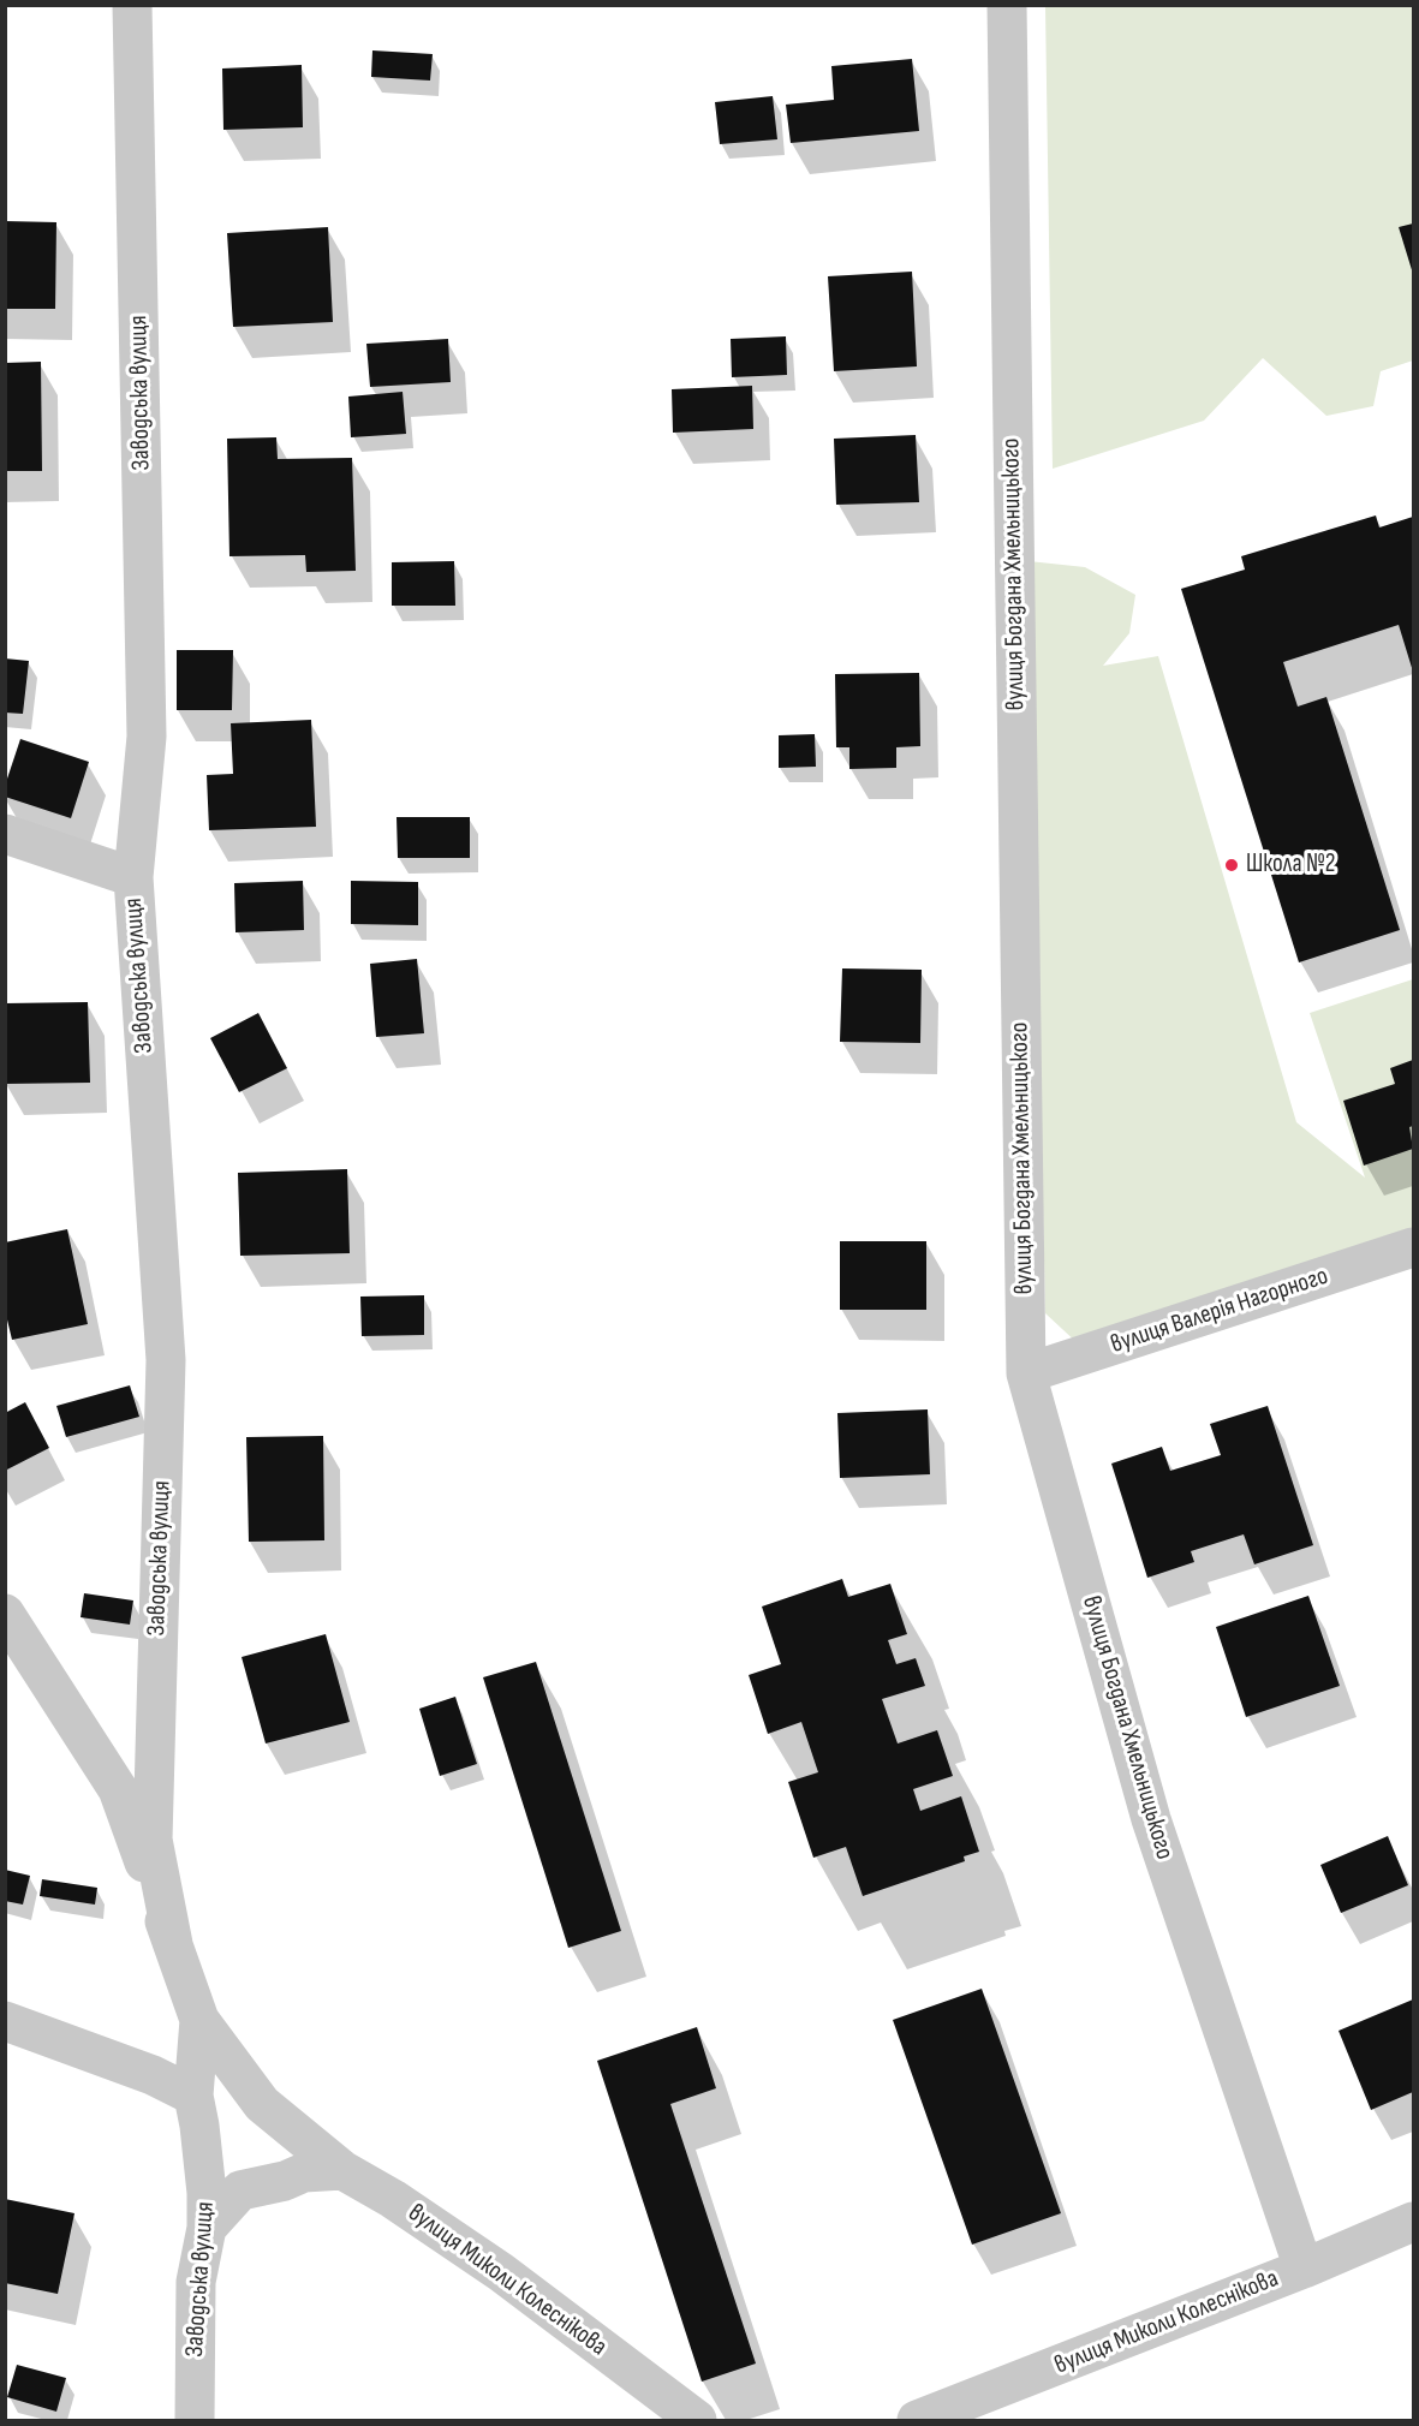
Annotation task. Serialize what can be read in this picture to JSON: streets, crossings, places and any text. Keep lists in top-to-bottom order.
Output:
{
  "streets": {
    "street": [
      "Заводська вулиця",
      "вулиця Богдана Хмельницького",
      "вулиця Валерія Нагорного",
      "вулиця Миколи Колеснікова"
    ]
  },
  "crossings": [
    ["Заводська вулиця", "вулиця Миколи Колеснікова"],
    ["вулиця Богдана Хмельницького", "вулиця Валерія Нагорного"],
    ["вулиця Богдана Хмельницького", "вулиця Миколи Колеснікова"]
  ],
  "places": ["Школа №2"]
}
